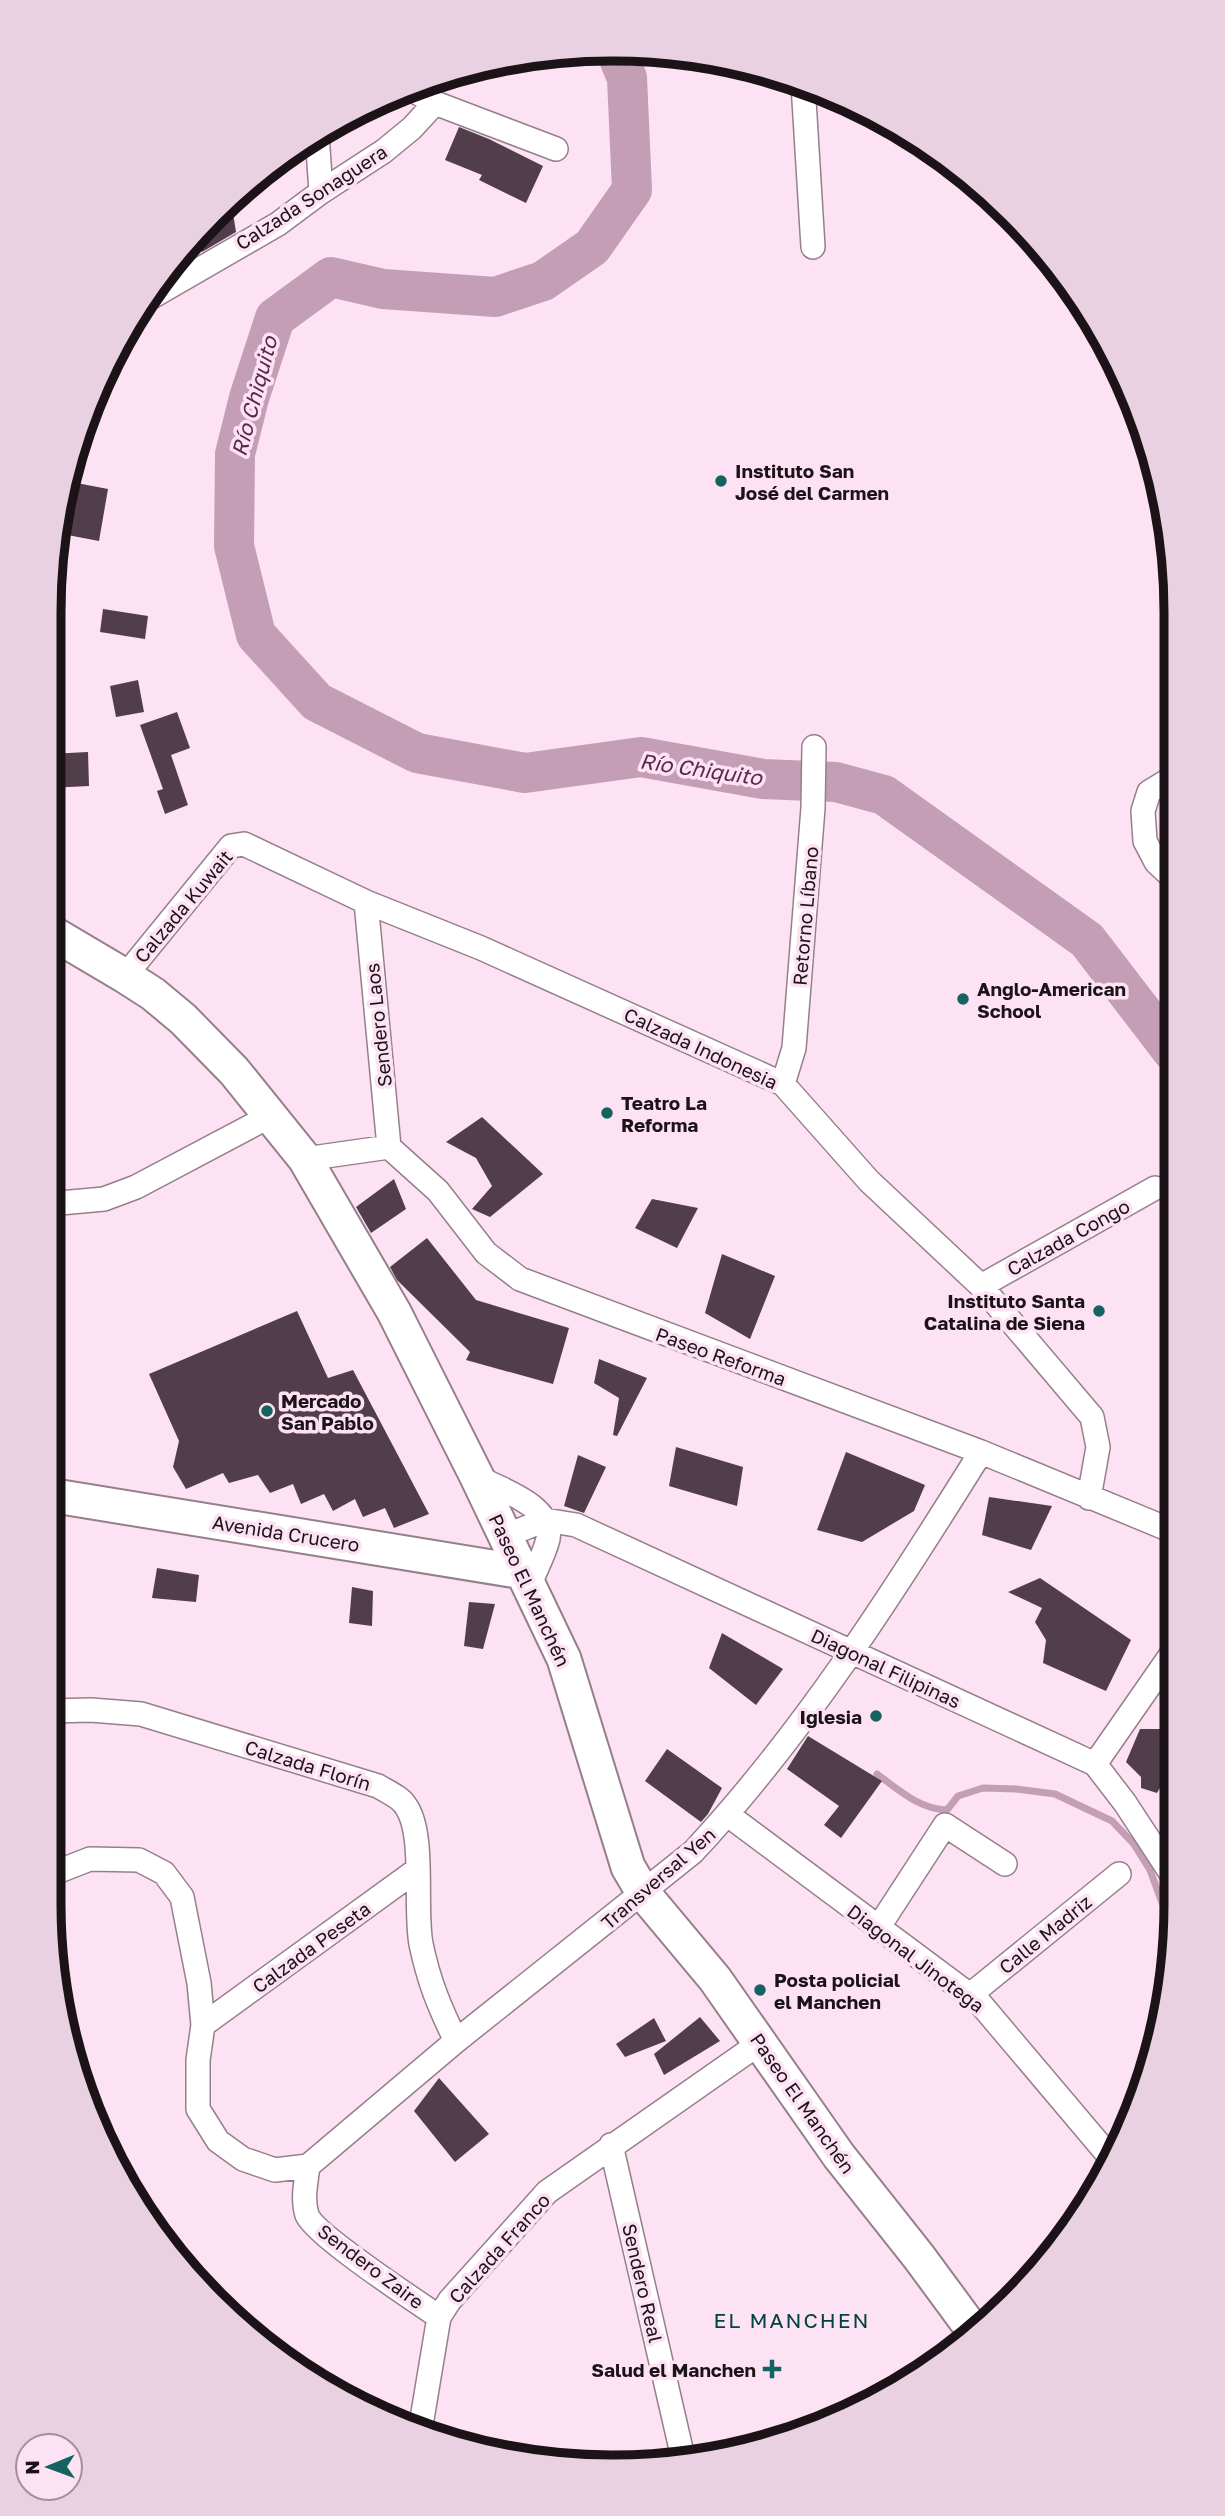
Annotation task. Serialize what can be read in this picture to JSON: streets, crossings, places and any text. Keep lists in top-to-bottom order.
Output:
{
  "streets": {
    "street": [
      "Calzada Sonaguera",
      "Calzada Kuwait",
      "Retorno Líbano",
      "Sendero Laos",
      "Calzada Indonesia",
      "Calzada Congo",
      "Paseo Reforma",
      "Avenida Crucero",
      "Paseo El Manchén",
      "Diagonal Filipinas",
      "Calzada Florín",
      "Transversal Yen",
      "Calle Madriz",
      "Calzada Peseta",
      "Diagonal Jinotega",
      "Calzada Franco",
      "Sendero Zaire",
      "Sendero Real"
    ]
  },
  "crossings": [
    ["Calzada Kuwait", "Calzada Indonesia"],
    ["Calzada Kuwait", "Paseo El Manchén"],
    ["Retorno Líbano", "Calzada Indonesia"],
    ["Sendero Laos", "Calzada Indonesia"],
    ["Sendero Laos", "Paseo Reforma"],
    ["Calzada Indonesia", "Calzada Congo"],
    ["Calzada Indonesia", "Paseo Reforma"],
    ["Paseo Reforma", "Transversal Yen"],
    ["Avenida Crucero", "Paseo El Manchén"],
    ["Paseo El Manchén", "Diagonal Filipinas"],
    ["Paseo El Manchén", "Transversal Yen"],
    ["Paseo El Manchén", "Calzada Franco"],
    ["Diagonal Filipinas", "Transversal Yen"],
    ["Calzada Florín", "Transversal Yen"],
    ["Calzada Florín", "Calzada Peseta"],
    ["Transversal Yen", "Diagonal Jinotega"],
    ["Transversal Yen", "Sendero Zaire"],
    ["Calle Madriz", "Diagonal Jinotega"],
    ["Calzada Franco", "Sendero Zaire"],
    ["Calzada Franco", "Sendero Real"]
  ],
  "districts": ["EL MANCHEN"],
  "water": ["Río Chiquito"],
  "places": {
    "other": [
      "Instituto San José del Carmen",
      "Anglo-American School",
      "Teatro La Reforma",
      "Instituto Santa Catalina de Siena",
      "Mercado San Pablo",
      "Iglesia",
      "Posta policial el Manchen"
    ],
    "health": ["Salud el Manchen"]
  },
  "north": "left"
}
